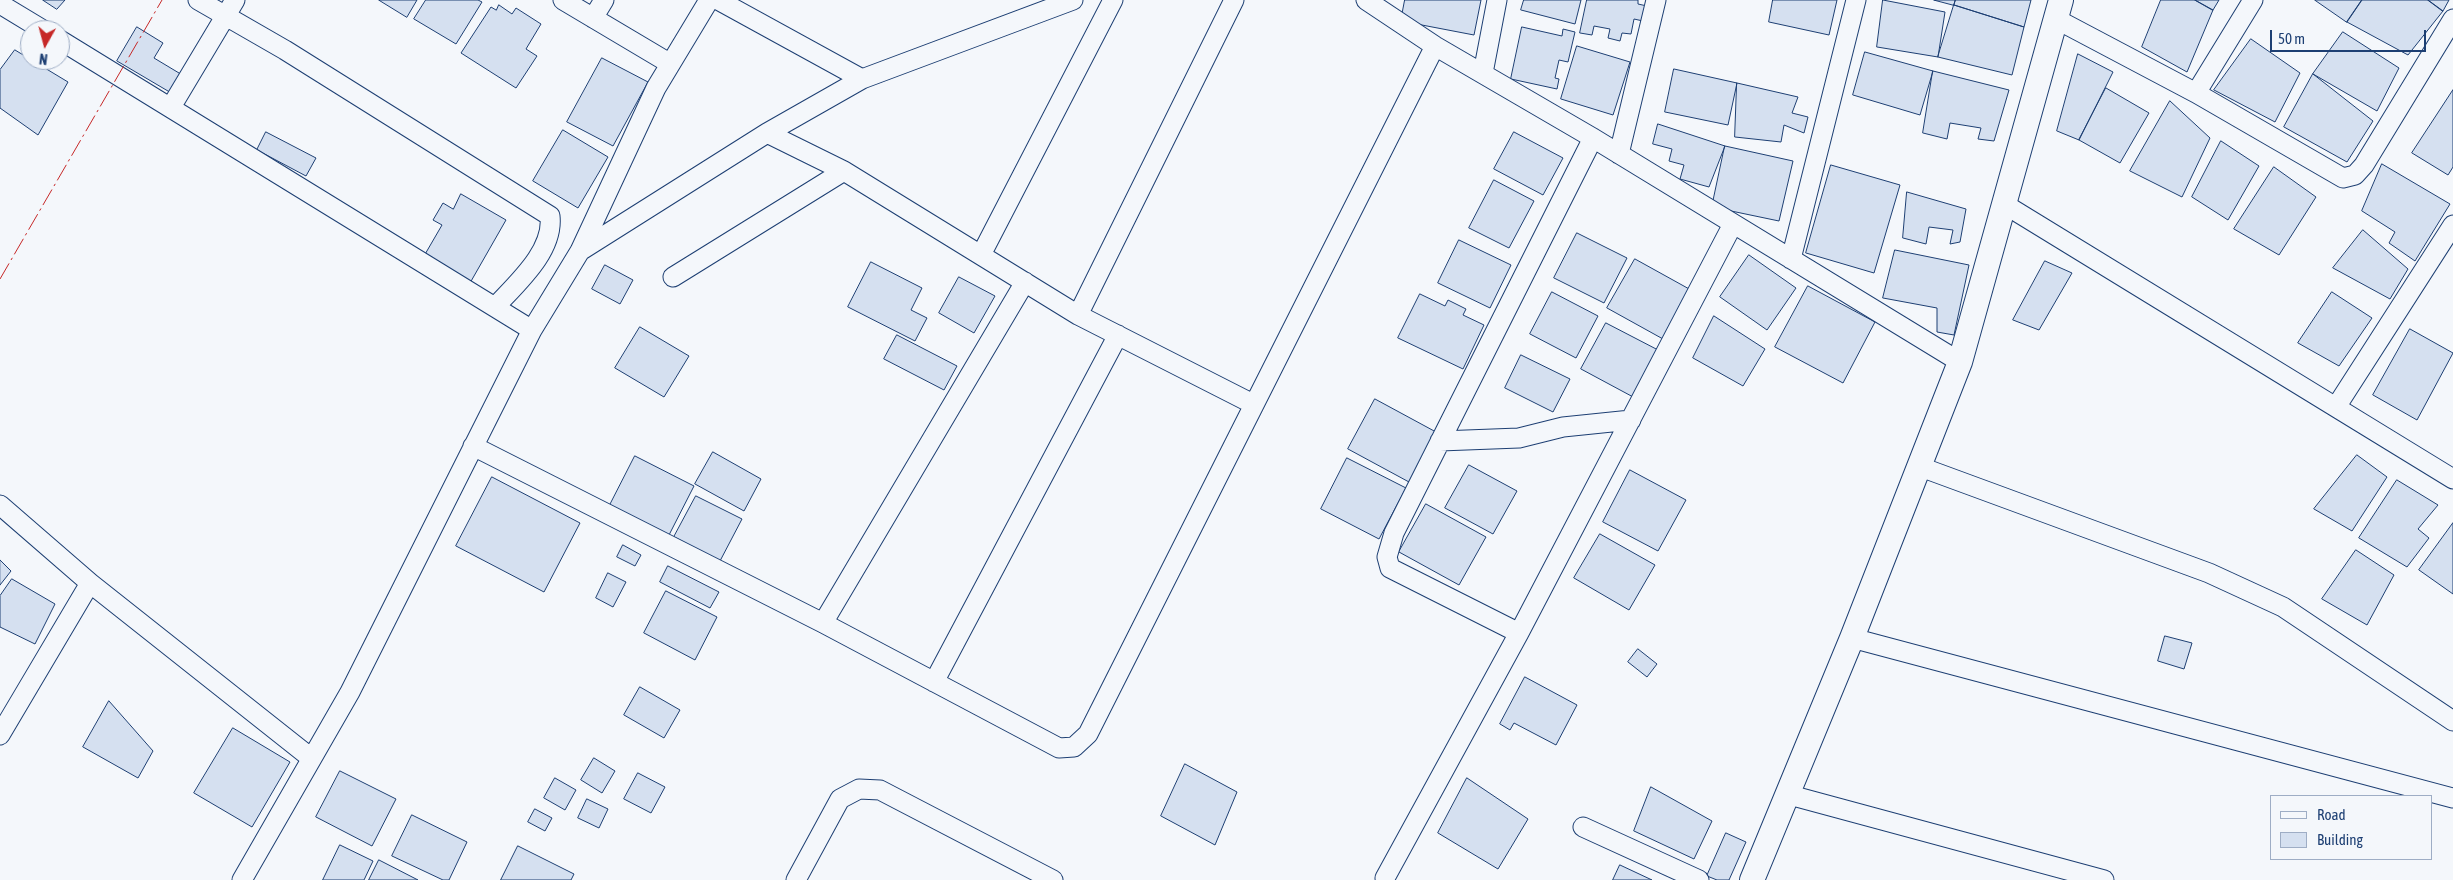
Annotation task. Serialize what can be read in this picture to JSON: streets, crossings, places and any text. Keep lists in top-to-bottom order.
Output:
{
  "legend": ["Road", "Building"],
  "scale_bar": "50 m",
  "north": "bottom"
}
